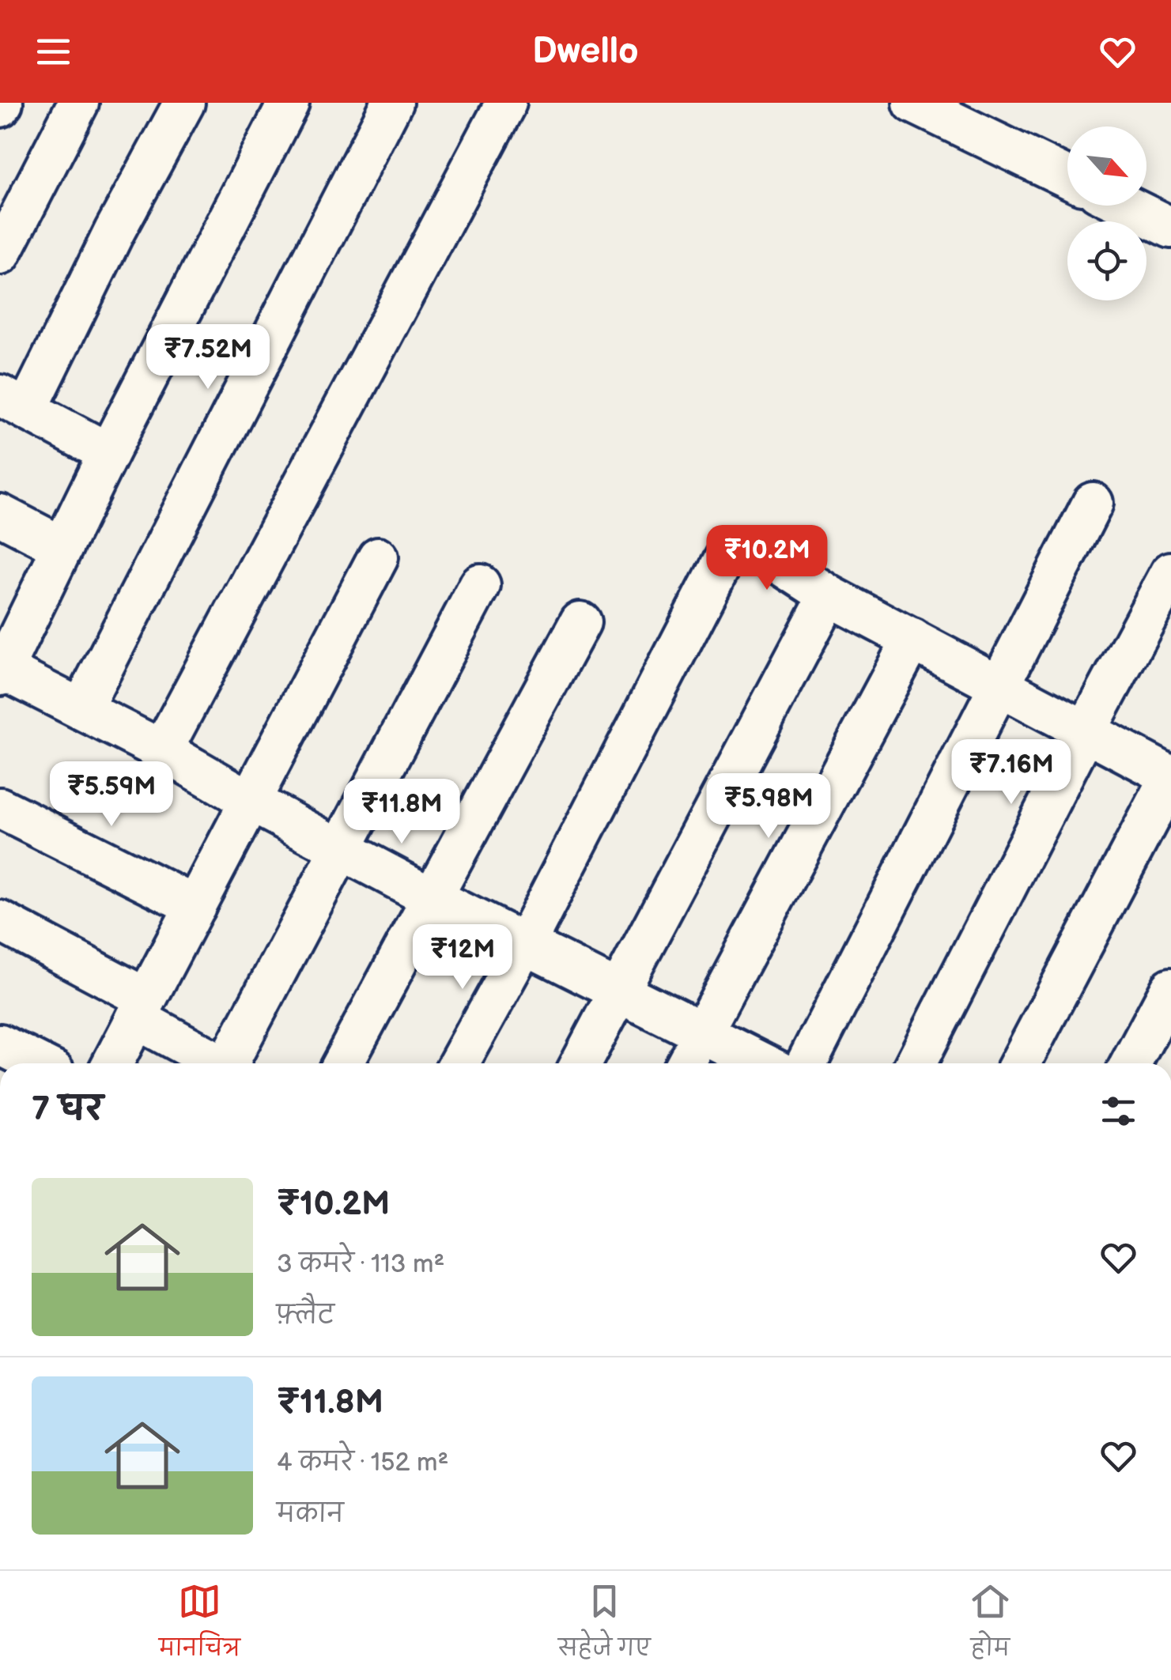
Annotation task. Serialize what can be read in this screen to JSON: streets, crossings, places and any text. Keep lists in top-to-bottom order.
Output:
{
  "north": "bottom right",
  "page": {
    "header": "Dwello",
    "price": [
      "₹7.52M",
      "₹10.2M",
      "₹7.16M",
      "₹5.59M",
      "₹5.98M",
      "₹11.8M",
      "₹12M"
    ],
    "heading": "7 घर",
    "list": [
      {
        "name": "₹10.2M",
        "note": "3 कमरे · 113 m² · फ़्लैट"
      },
      {
        "name": "₹11.8M",
        "note": "4 कमरे · 152 m² · मकान"
      }
    ],
    "tabs": ["मानचित्र", "सहेजे गए", "होम"]
  }
}
